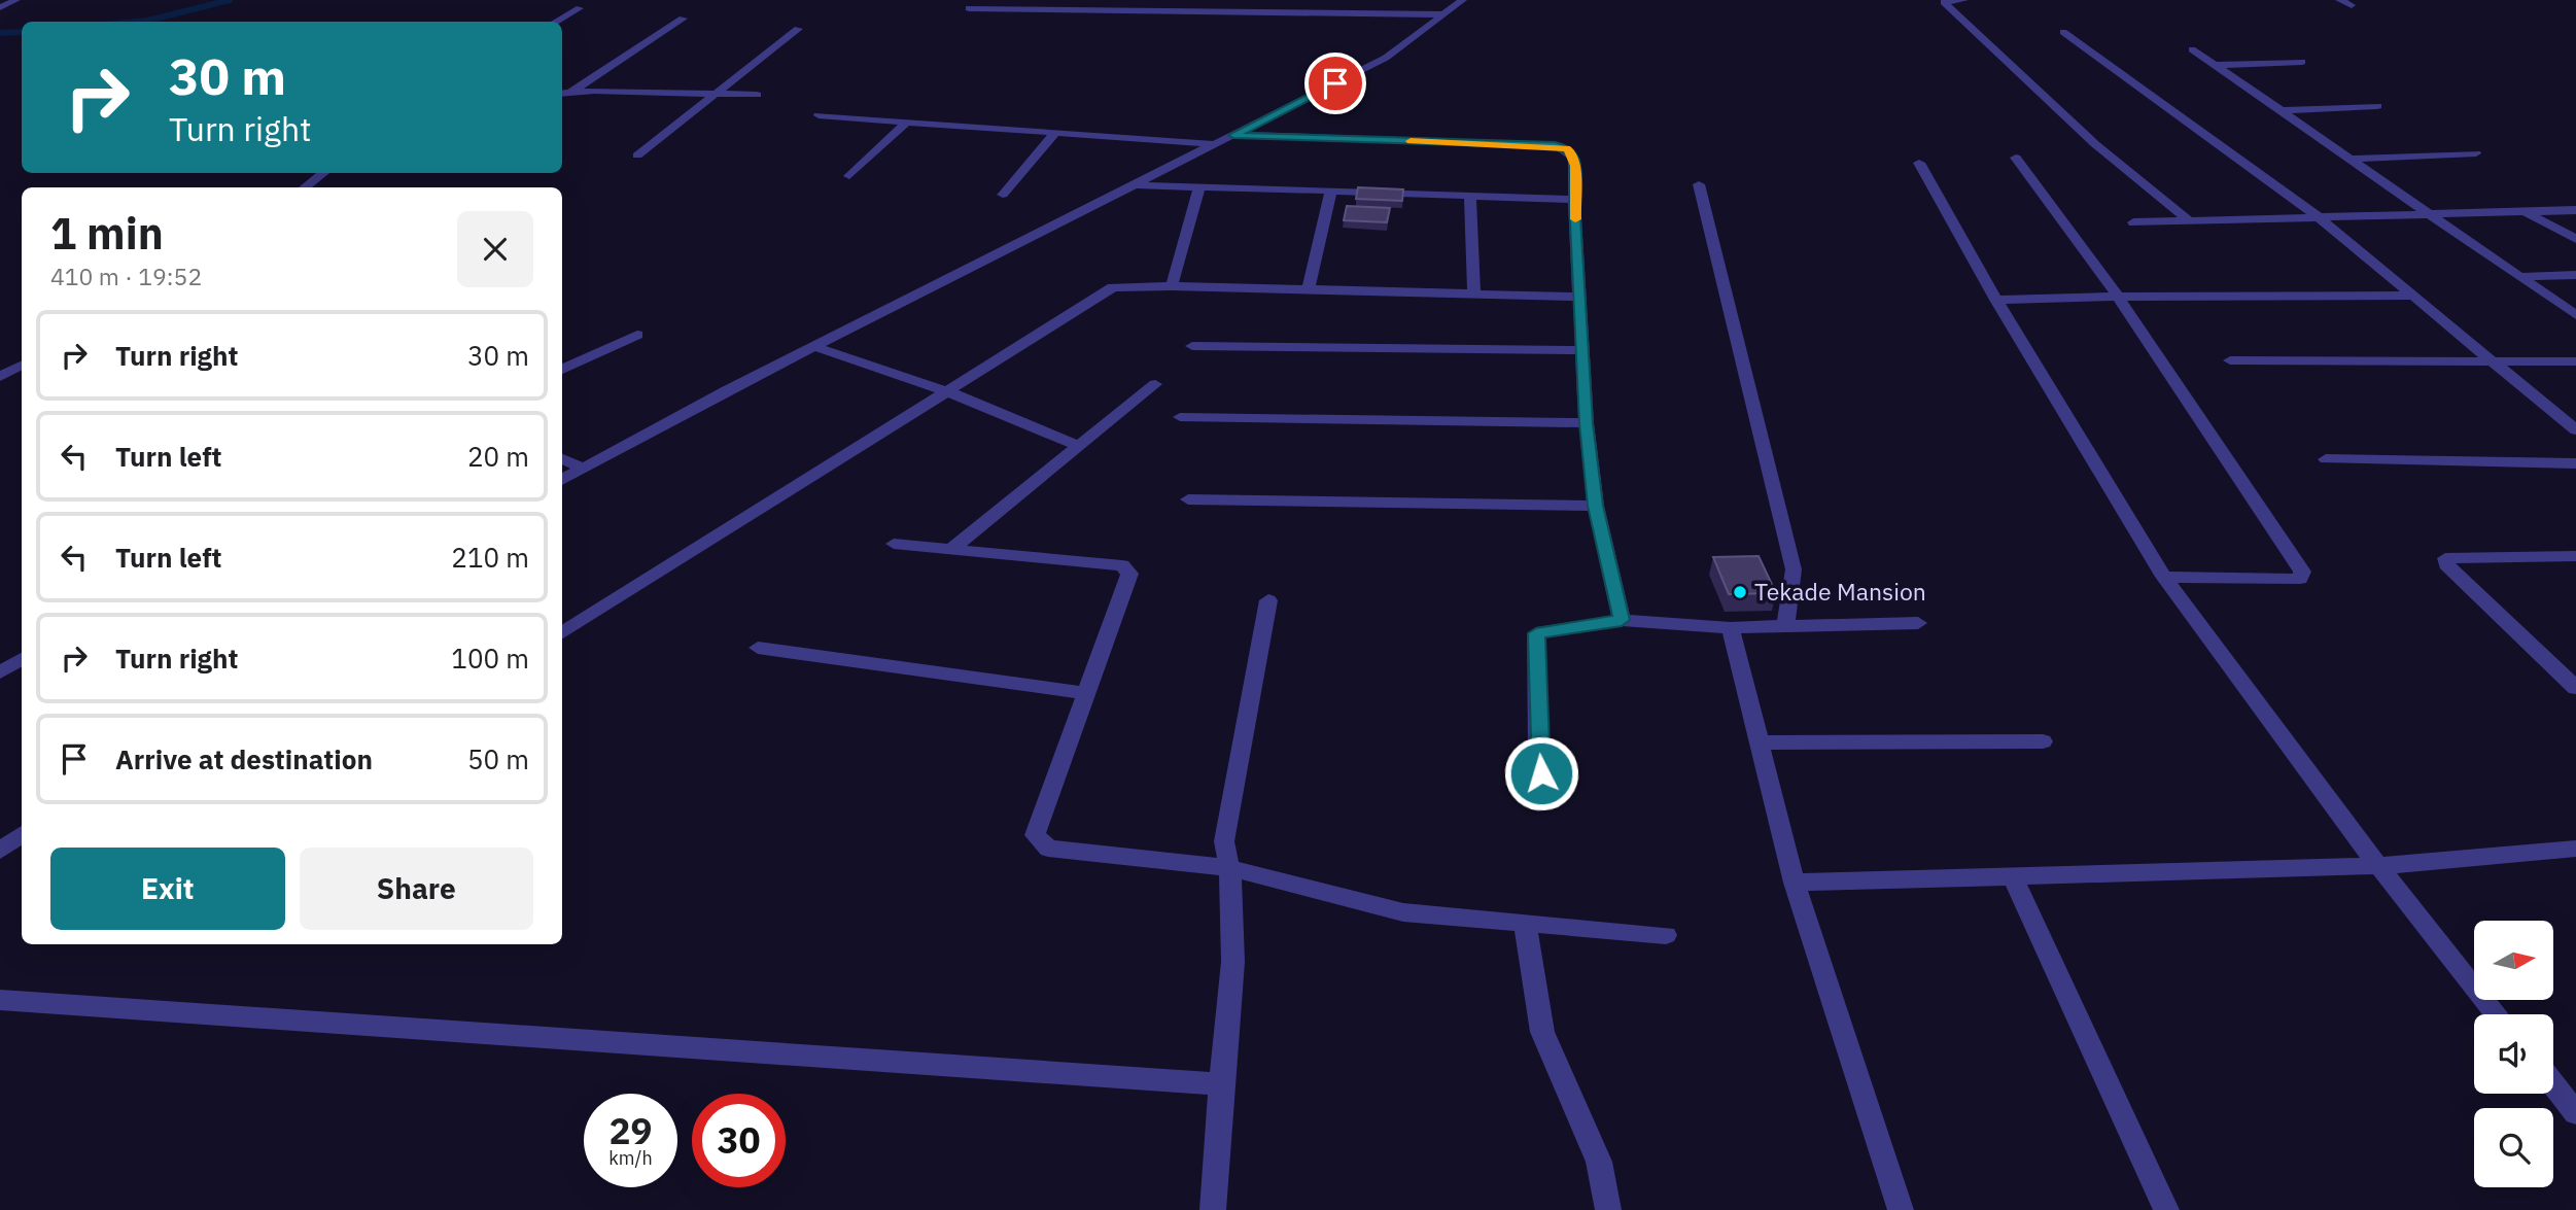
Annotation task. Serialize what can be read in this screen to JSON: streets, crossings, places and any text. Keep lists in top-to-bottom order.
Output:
{
  "places": ["Tekade Mansion"],
  "north": "right",
  "page": {
    "turn": ["30 m", "Turn right"],
    "heading": ["1 min", "410 m · 19:52"],
    "list": [
      {
        "name": "Turn right",
        "value": "30 m"
      },
      {
        "name": "Turn left",
        "value": "20 m"
      },
      {
        "name": "Turn left",
        "value": "210 m"
      },
      {
        "name": "Turn right",
        "value": "100 m"
      },
      {
        "name": "Arrive at destination",
        "value": "50 m"
      }
    ],
    "buttons": ["Exit", "Share"],
    "speed": "29 km/h",
    "limit": "30"
  }
}
